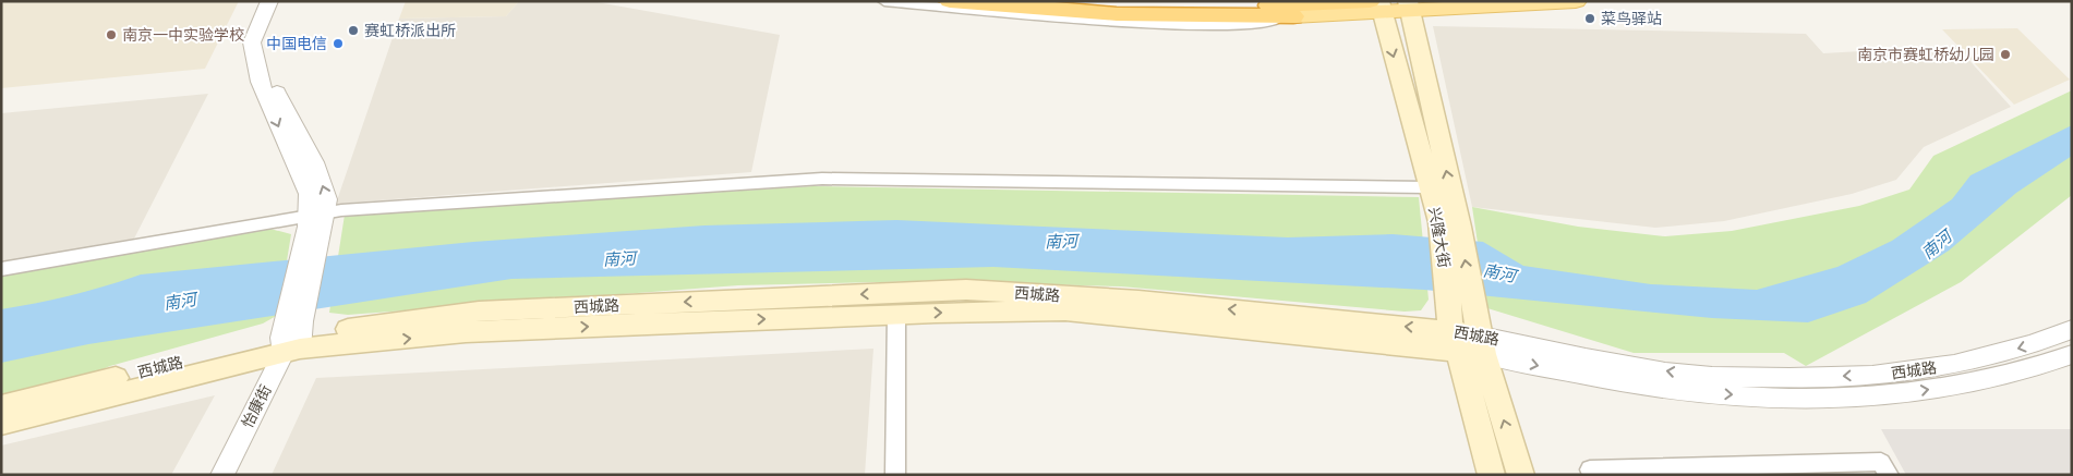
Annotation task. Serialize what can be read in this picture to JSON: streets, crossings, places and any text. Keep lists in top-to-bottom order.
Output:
{
  "streets": {
    "main road": ["兴隆大街", "西城路"],
    "street": ["怡康街"]
  },
  "crossings": [
    ["兴隆大街", "西城路"],
    ["西城路", "怡康街"]
  ],
  "water": ["南河"],
  "places": [
    "菜鸟驿站",
    "赛虹桥派出所",
    "南京一中实验学校",
    "中国电信",
    "南京市赛虹桥幼儿园"
  ]
}
